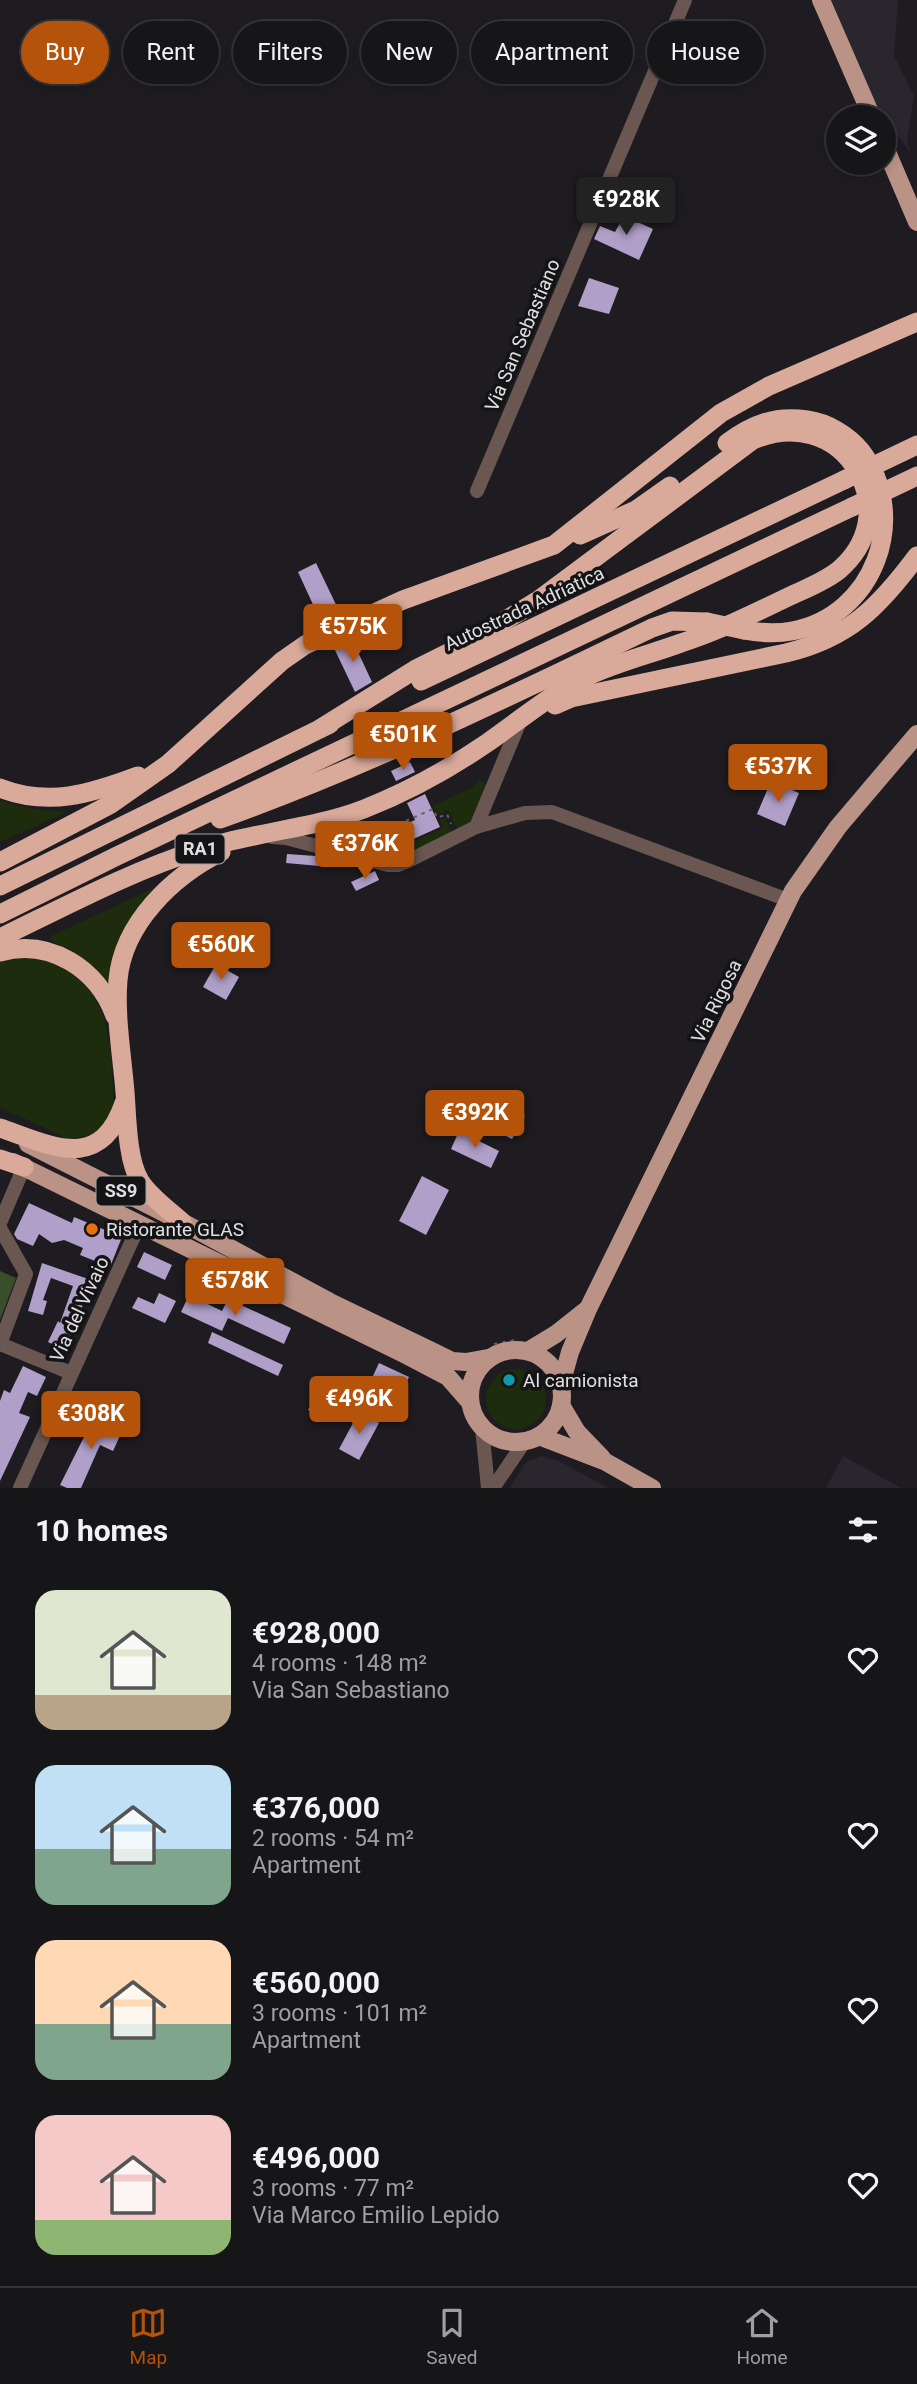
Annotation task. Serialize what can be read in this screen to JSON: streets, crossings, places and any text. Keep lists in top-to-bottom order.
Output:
{
  "streets": {
    "highway": ["Autostrada Adriatica", "RA1"],
    "main road": ["Via Rigosa", "SS9"],
    "street": ["Via San Sebastiano", "Via del Vivaio"]
  },
  "crossings": [
    ["Via Rigosa", "SS9"],
    ["SS9", "Via del Vivaio"]
  ],
  "places": ["Ristorante GLAS", "Al camionista"],
  "page": {
    "chip": [
      "Buy",
      "Rent",
      "Filters",
      "New",
      "Apartment",
      "House"
    ],
    "price": [
      "€928K",
      "€575K",
      "€501K",
      "€537K",
      "€376K",
      "€560K",
      "€392K",
      "€578K",
      "€496K",
      "€308K"
    ],
    "heading": "10 homes",
    "list": [
      {
        "name": "€928,000",
        "note": "4 rooms · 148 m² · Via San Sebastiano"
      },
      {
        "name": "€376,000",
        "note": "2 rooms · 54 m² · Apartment"
      },
      {
        "name": "€560,000",
        "note": "3 rooms · 101 m² · Apartment"
      },
      {
        "name": "€496,000",
        "note": "3 rooms · 77 m² · Via Marco Emilio Lepido"
      }
    ],
    "tabs": ["Map", "Saved", "Home"]
  }
}
